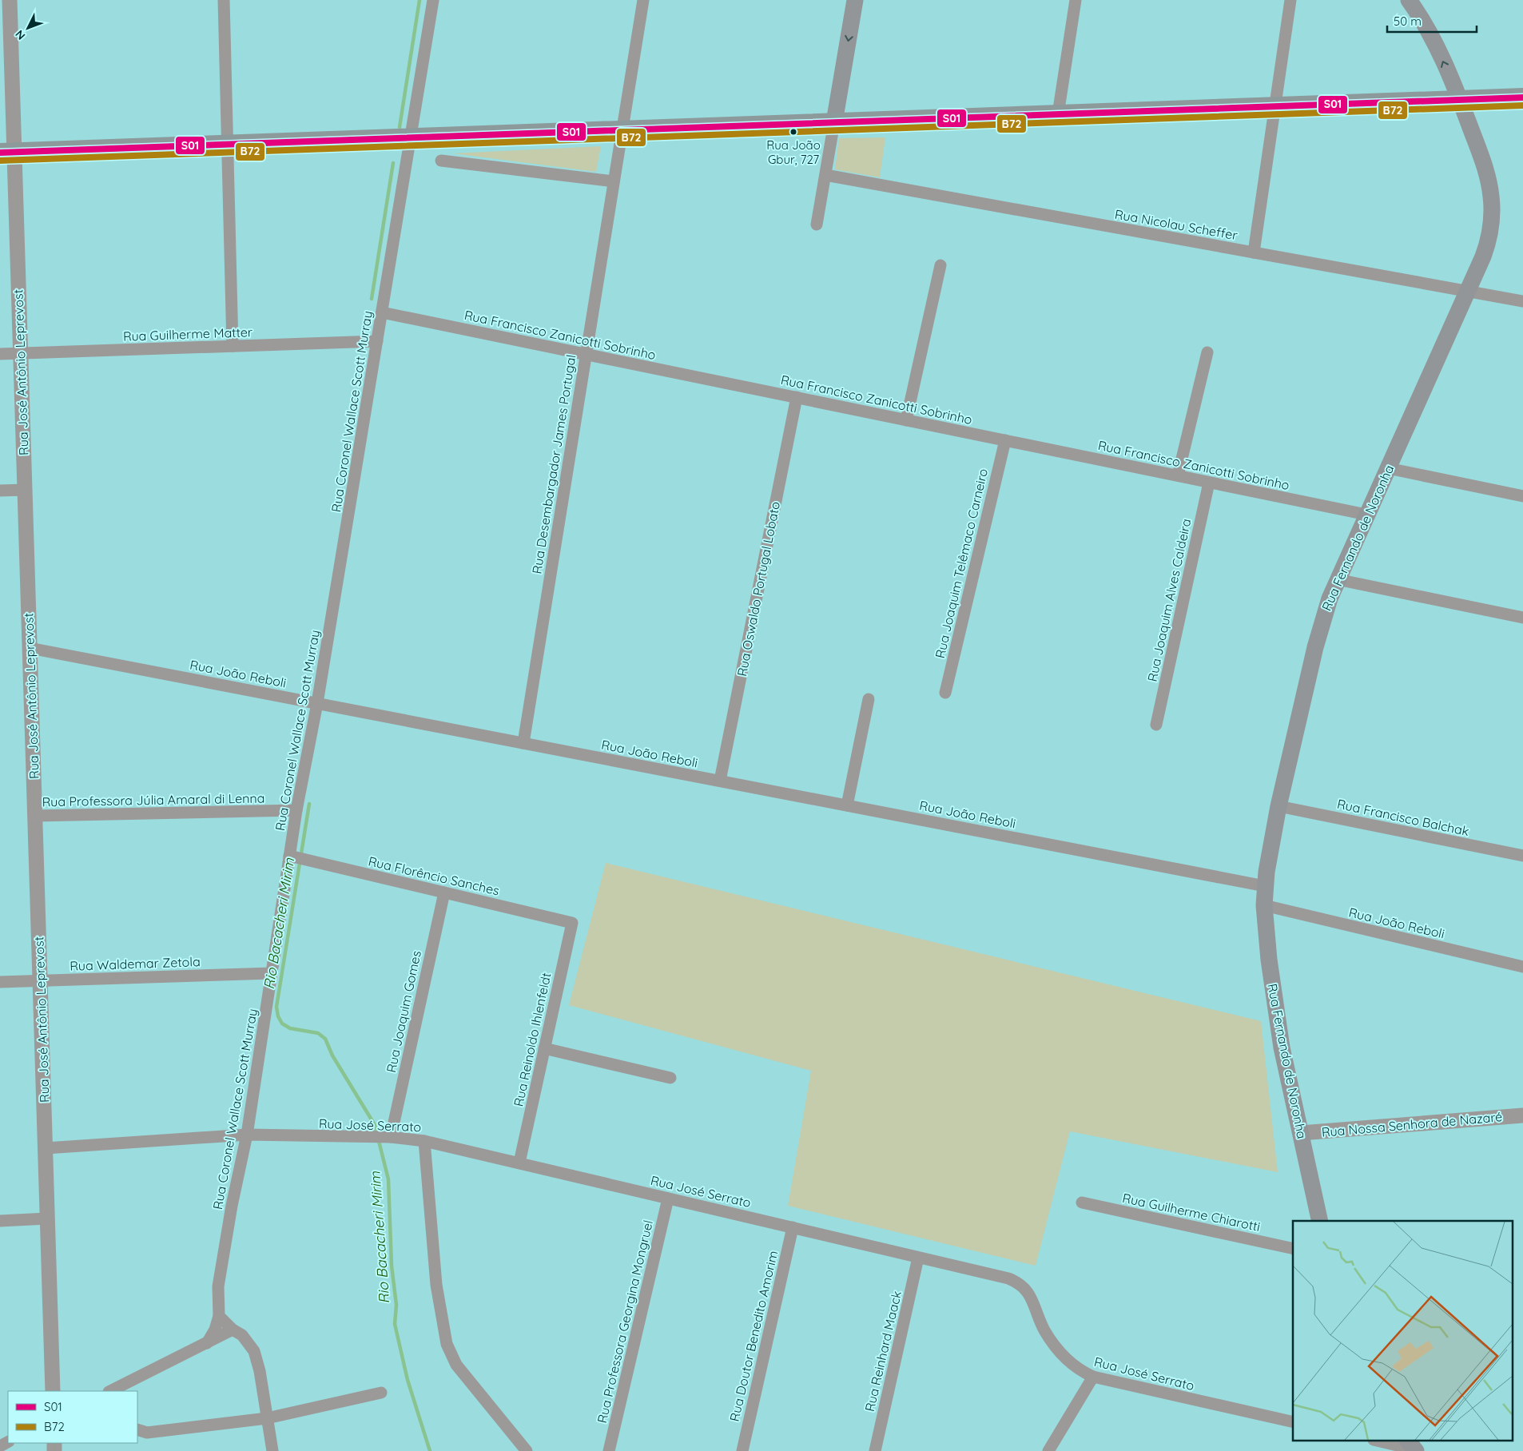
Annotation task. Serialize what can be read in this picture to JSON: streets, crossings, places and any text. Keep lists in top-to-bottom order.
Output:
{
  "streets": {
    "main road": ["Rua Fernando de Noronha"],
    "street": [
      "Rua Nicolau Scheffer",
      "Rua Guilherme Matter",
      "Rua Francisco Zanicotti Sobrinho",
      "Rua José Antônio Leprevost",
      "Rua Coronel Wallace Scott Murray",
      "Rua Desembargador James Portugal",
      "Rua Joaquim Telêmaco Carneiro",
      "Rua Oswaldo Portugal Lobato",
      "Rua Joaquim Alves Caldeira",
      "Rua João Reboli",
      "Rua Professora Júlia Amaral di Lenna",
      "Rua Francisco Balchak",
      "Rua Florêncio Sanches",
      "Rua Waldemar Zetola",
      "Rua Joaquim Gomes",
      "Rua Reinoldo Ihlenfeldt",
      "Rua Nossa Senhora de Nazaré",
      "Rua José Serrato",
      "Rua Guilherme Chiarotti",
      "Rua Professora Georgina Mongruel",
      "Rua Doutor Benedito Amorim",
      "Rua Reinhard Maack"
    ]
  },
  "crossings": [
    ["Rua Nicolau Scheffer", "Rua Fernando de Noronha"],
    ["Rua Guilherme Matter", "Rua José Antônio Leprevost"],
    ["Rua Guilherme Matter", "Rua Coronel Wallace Scott Murray"],
    ["Rua Francisco Zanicotti Sobrinho", "Rua Coronel Wallace Scott Murray"],
    ["Rua Francisco Zanicotti Sobrinho", "Rua Desembargador James Portugal"],
    ["Rua Francisco Zanicotti Sobrinho", "Rua Fernando de Noronha"],
    ["Rua Francisco Zanicotti Sobrinho", "Rua Joaquim Telêmaco Carneiro"],
    ["Rua Francisco Zanicotti Sobrinho", "Rua Oswaldo Portugal Lobato"],
    ["Rua Francisco Zanicotti Sobrinho", "Rua Joaquim Alves Caldeira"],
    ["Rua José Antônio Leprevost", "Rua João Reboli"],
    ["Rua José Antônio Leprevost", "Rua Professora Júlia Amaral di Lenna"],
    ["Rua José Antônio Leprevost", "Rua Waldemar Zetola"],
    ["Rua José Antônio Leprevost", "Rua José Serrato"],
    ["Rua Coronel Wallace Scott Murray", "Rua João Reboli"],
    ["Rua Coronel Wallace Scott Murray", "Rua Professora Júlia Amaral di Lenna"],
    ["Rua Coronel Wallace Scott Murray", "Rua Florêncio Sanches"],
    ["Rua Coronel Wallace Scott Murray", "Rua Waldemar Zetola"],
    ["Rua Coronel Wallace Scott Murray", "Rua José Serrato"],
    ["Rua Desembargador James Portugal", "Rua João Reboli"],
    ["Rua Fernando de Noronha", "Rua João Reboli"],
    ["Rua Fernando de Noronha", "Rua Francisco Balchak"],
    ["Rua Fernando de Noronha", "Rua Nossa Senhora de Nazaré"],
    ["Rua Oswaldo Portugal Lobato", "Rua João Reboli"],
    ["Rua Florêncio Sanches", "Rua Joaquim Gomes"],
    ["Rua Florêncio Sanches", "Rua Reinoldo Ihlenfeldt"],
    ["Rua Joaquim Gomes", "Rua José Serrato"],
    ["Rua Reinoldo Ihlenfeldt", "Rua José Serrato"],
    ["Rua José Serrato", "Rua Professora Georgina Mongruel"],
    ["Rua José Serrato", "Rua Doutor Benedito Amorim"],
    ["Rua José Serrato", "Rua Reinhard Maack"]
  ],
  "water": ["Rio Bacacheri Mirim"],
  "places": ["Rua João Gbur, 727"],
  "lines": ["transit line S01", "transit line B72"],
  "legend": ["S01", "B72"],
  "scale_bar": "50 m",
  "north": "bottom left"
}
